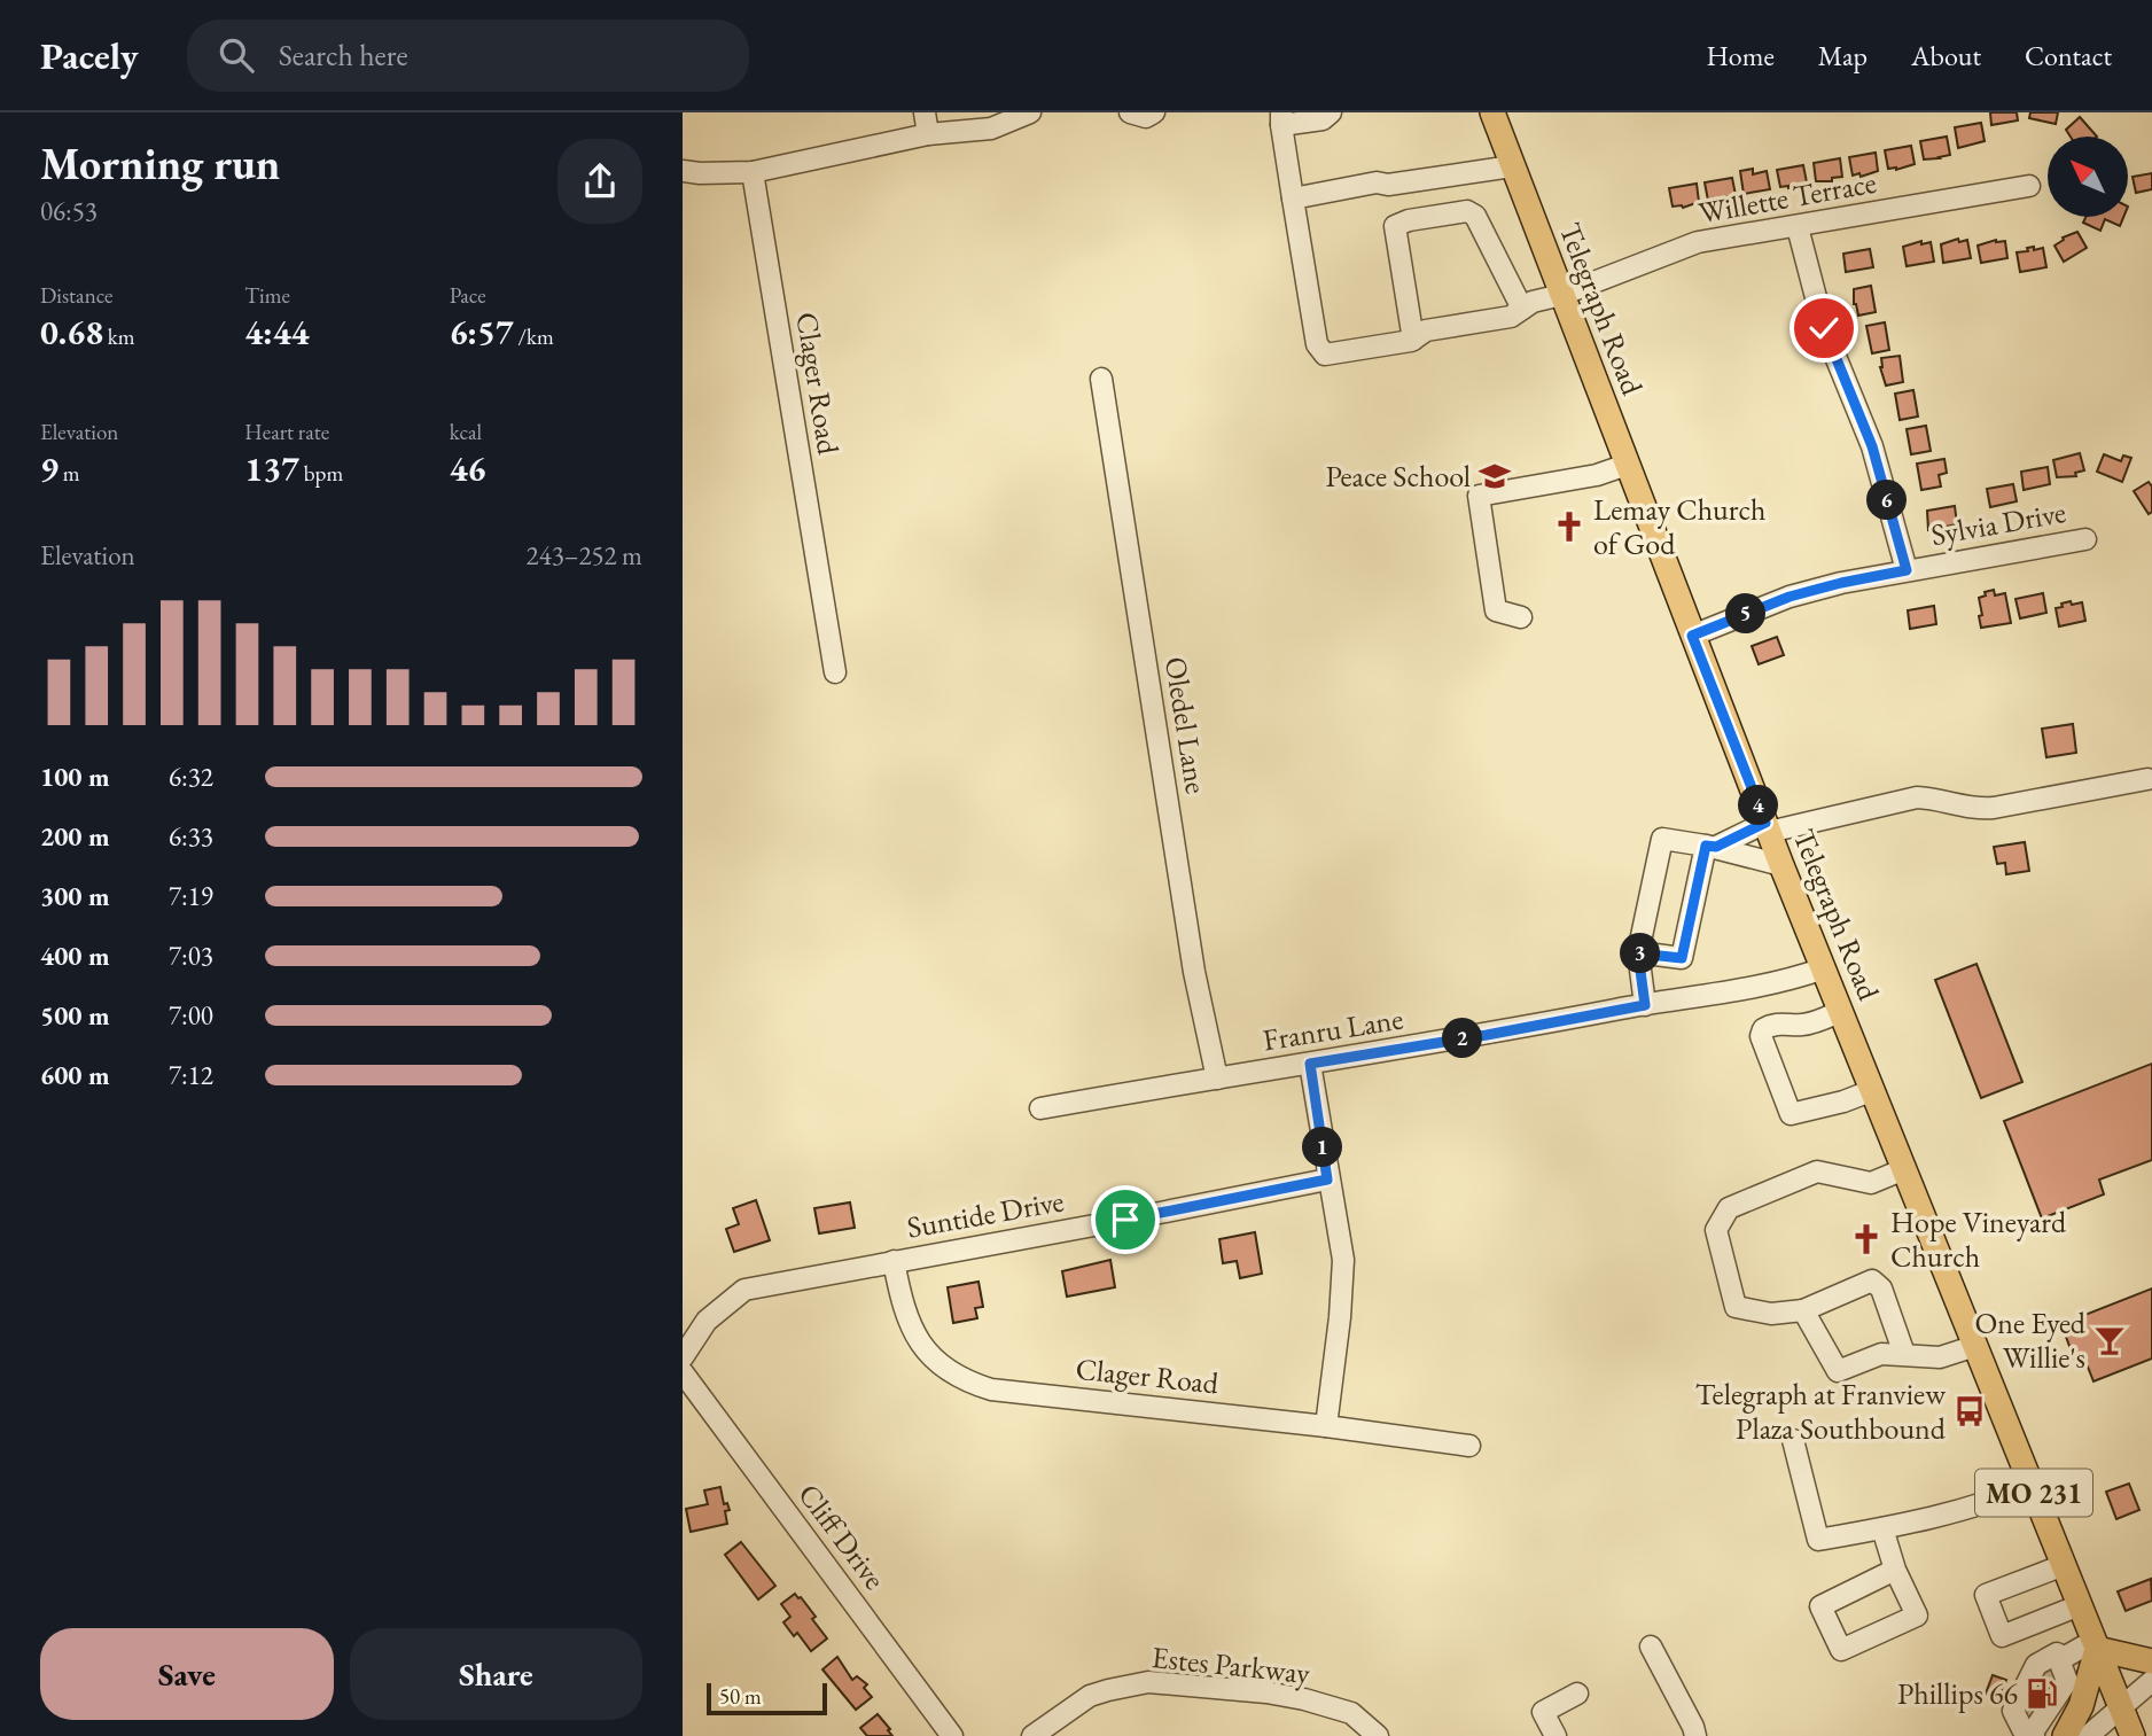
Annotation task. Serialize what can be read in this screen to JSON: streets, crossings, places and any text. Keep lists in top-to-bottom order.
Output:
{
  "streets": {
    "main road": ["Telegraph Road", "MO 231"],
    "street": [
      "Willette Terrace",
      "Clager Road",
      "Sylvia Drive",
      "Oledel Lane",
      "Franru Lane",
      "Suntide Drive",
      "Cliff Drive",
      "Estes Parkway"
    ]
  },
  "crossings": [
    ["Willette Terrace", "Telegraph Road"],
    ["Telegraph Road", "Sylvia Drive"],
    ["Telegraph Road", "Franru Lane"],
    ["Clager Road", "Suntide Drive"],
    ["Oledel Lane", "Franru Lane"]
  ],
  "places": {
    "school or university": ["Peace School"],
    "church": ["Lemay Church of God", "Hope Vineyard Church"],
    "bar": ["One Eyed Willie's"],
    "bus stop": ["Telegraph at Franview Plaza Southbound"],
    "fuel station": ["Phillips 66"]
  },
  "scale_bar": "50 m",
  "north": "top left",
  "page": {
    "header": "Pacely",
    "search": "Search here",
    "nav": [
      "Home",
      "Map",
      "About",
      "Contact"
    ],
    "heading": ["Morning run", "06:53"],
    "stats": [
      ["Distance", "0.68 km"],
      ["Time", "4:44"],
      ["Pace", "6:57 /km"],
      ["Elevation", "9 m"],
      ["Heart rate", "137 bpm"],
      ["kcal", "46"]
    ],
    "pins": [
      "6",
      "5",
      "4",
      "3",
      "2",
      "1"
    ],
    "chart": ["Elevation", "243–252 m"],
    "list": [
      {
        "name": "100 m",
        "note": "6:32"
      },
      {
        "name": "200 m",
        "note": "6:33"
      },
      {
        "name": "300 m",
        "note": "7:19"
      },
      {
        "name": "400 m",
        "note": "7:03"
      },
      {
        "name": "500 m",
        "note": "7:00"
      },
      {
        "name": "600 m",
        "note": "7:12"
      }
    ],
    "buttons": ["Save", "Share"],
    "scale": "50 m"
  }
}
